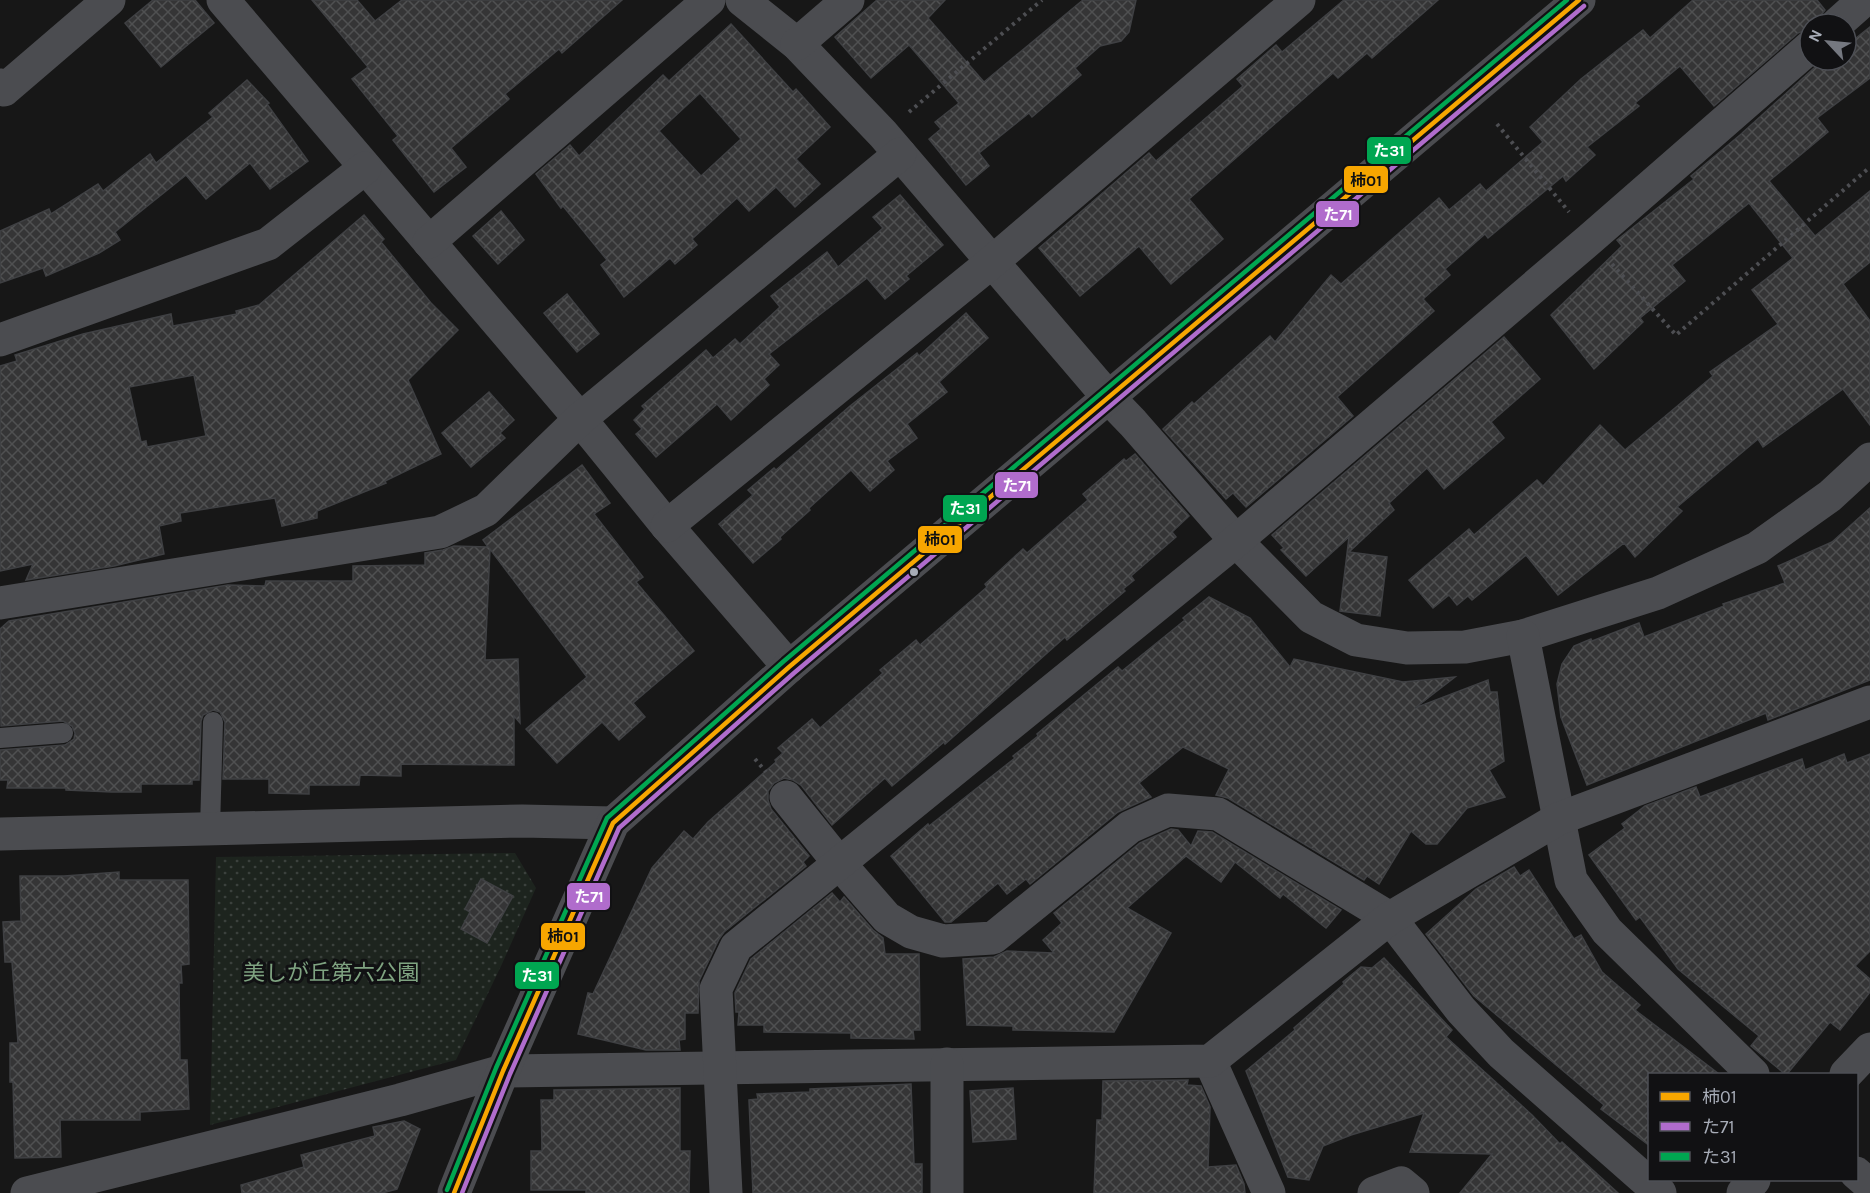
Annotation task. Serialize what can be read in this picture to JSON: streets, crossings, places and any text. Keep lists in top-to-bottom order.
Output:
{
  "parks": ["美しが丘第六公園"],
  "lines": ["transit line 柿01", "transit line た31", "transit line た71"],
  "legend": ["柿01", "た71", "た31"],
  "north": "top left"
}
